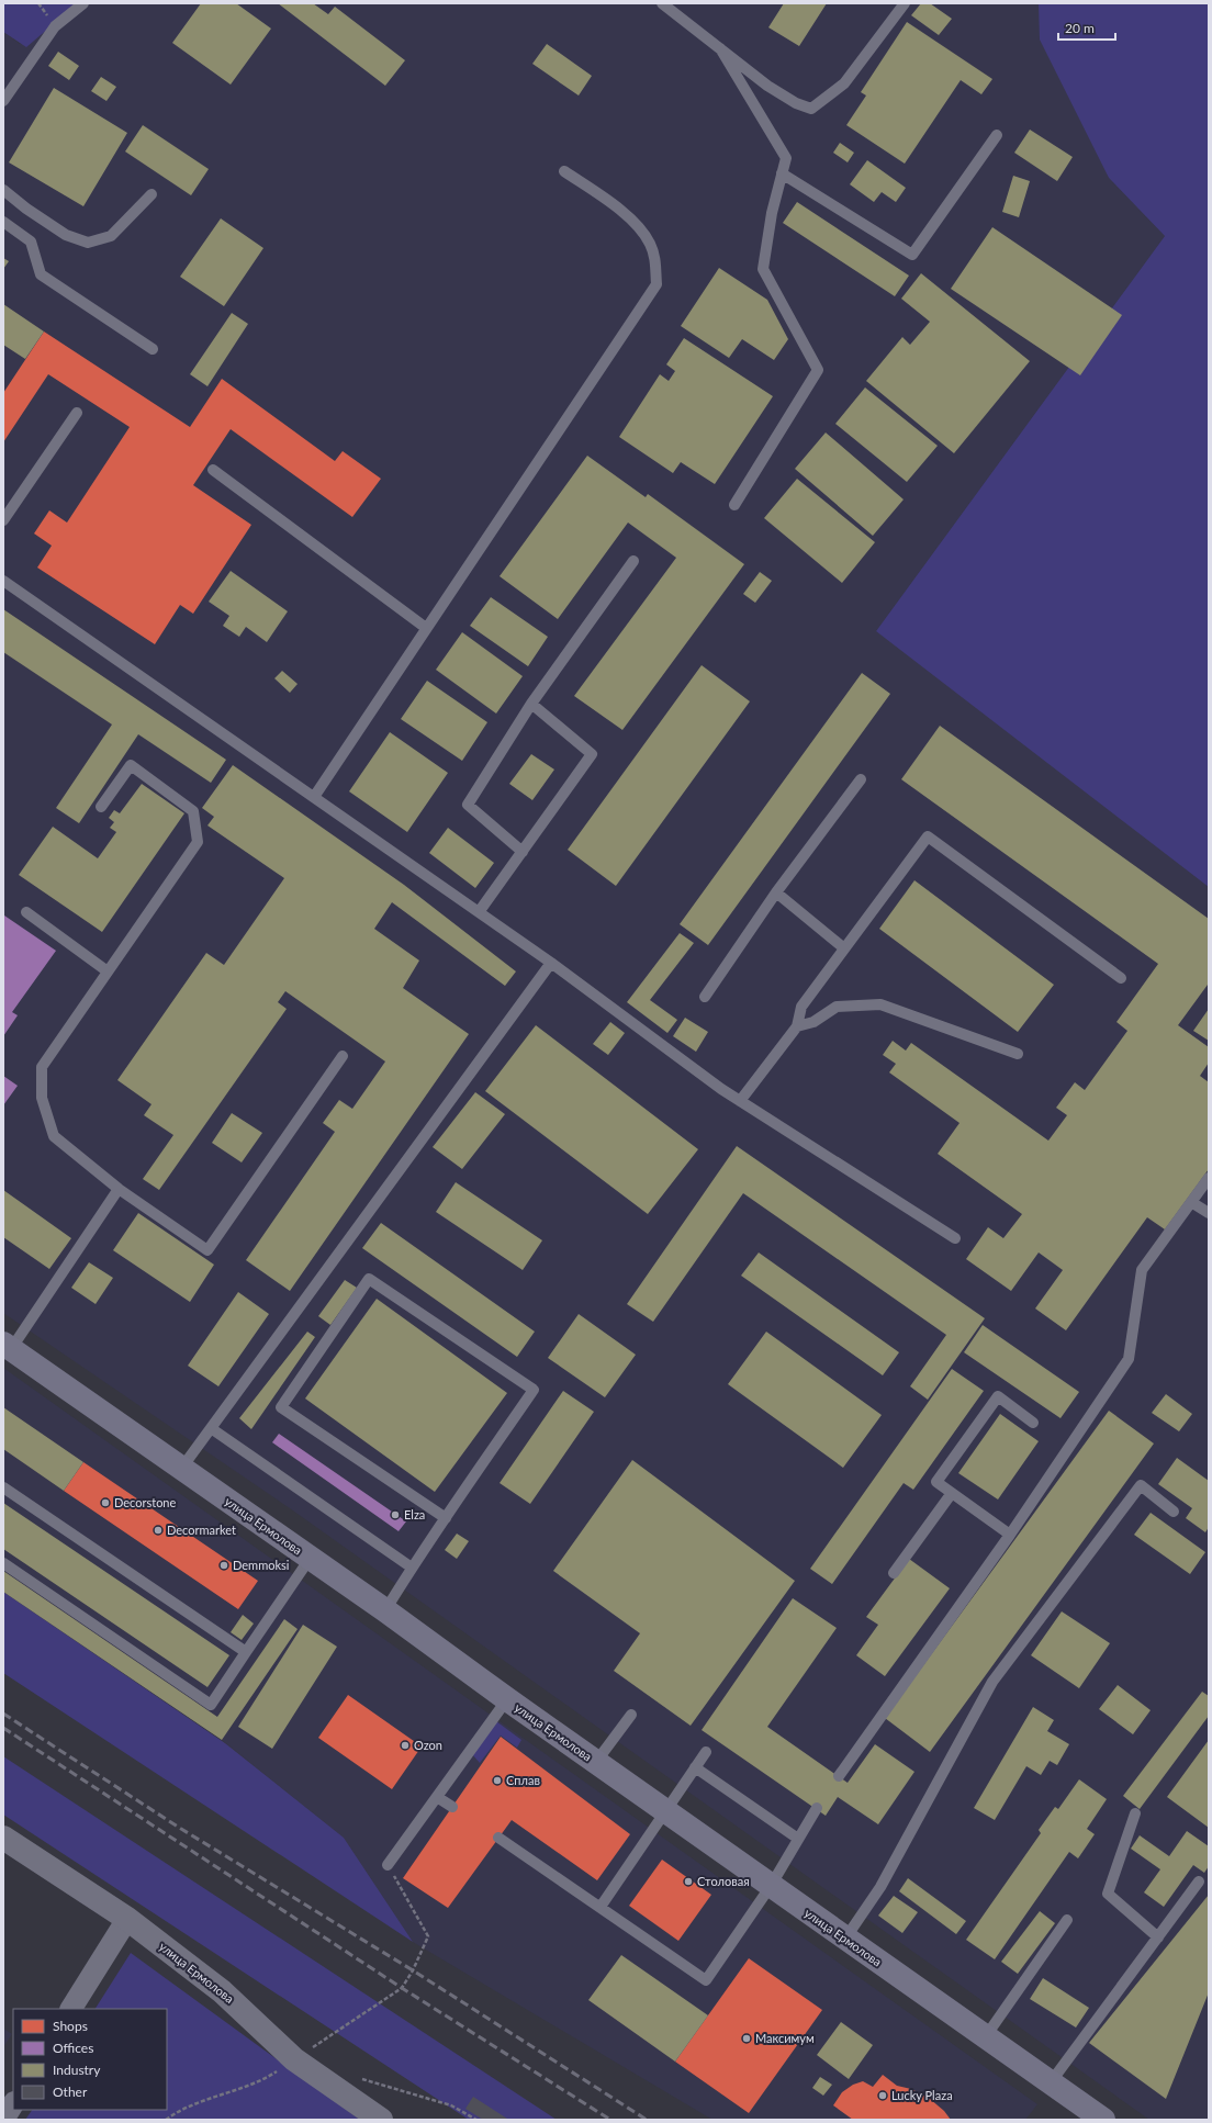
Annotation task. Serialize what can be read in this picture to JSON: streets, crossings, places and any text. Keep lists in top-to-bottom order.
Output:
{
  "streets": {
    "main road": ["улица Ермолова"]
  },
  "places": [
    "Decorstone",
    "Elza",
    "Decormarket",
    "Demmoksi",
    "Ozon",
    "Сплав",
    "Столовая",
    "Максимум",
    "Lucky Plaza"
  ],
  "legend": [
    "Shops",
    "Offices",
    "Industry",
    "Other"
  ],
  "scale_bar": "20 m"
}
